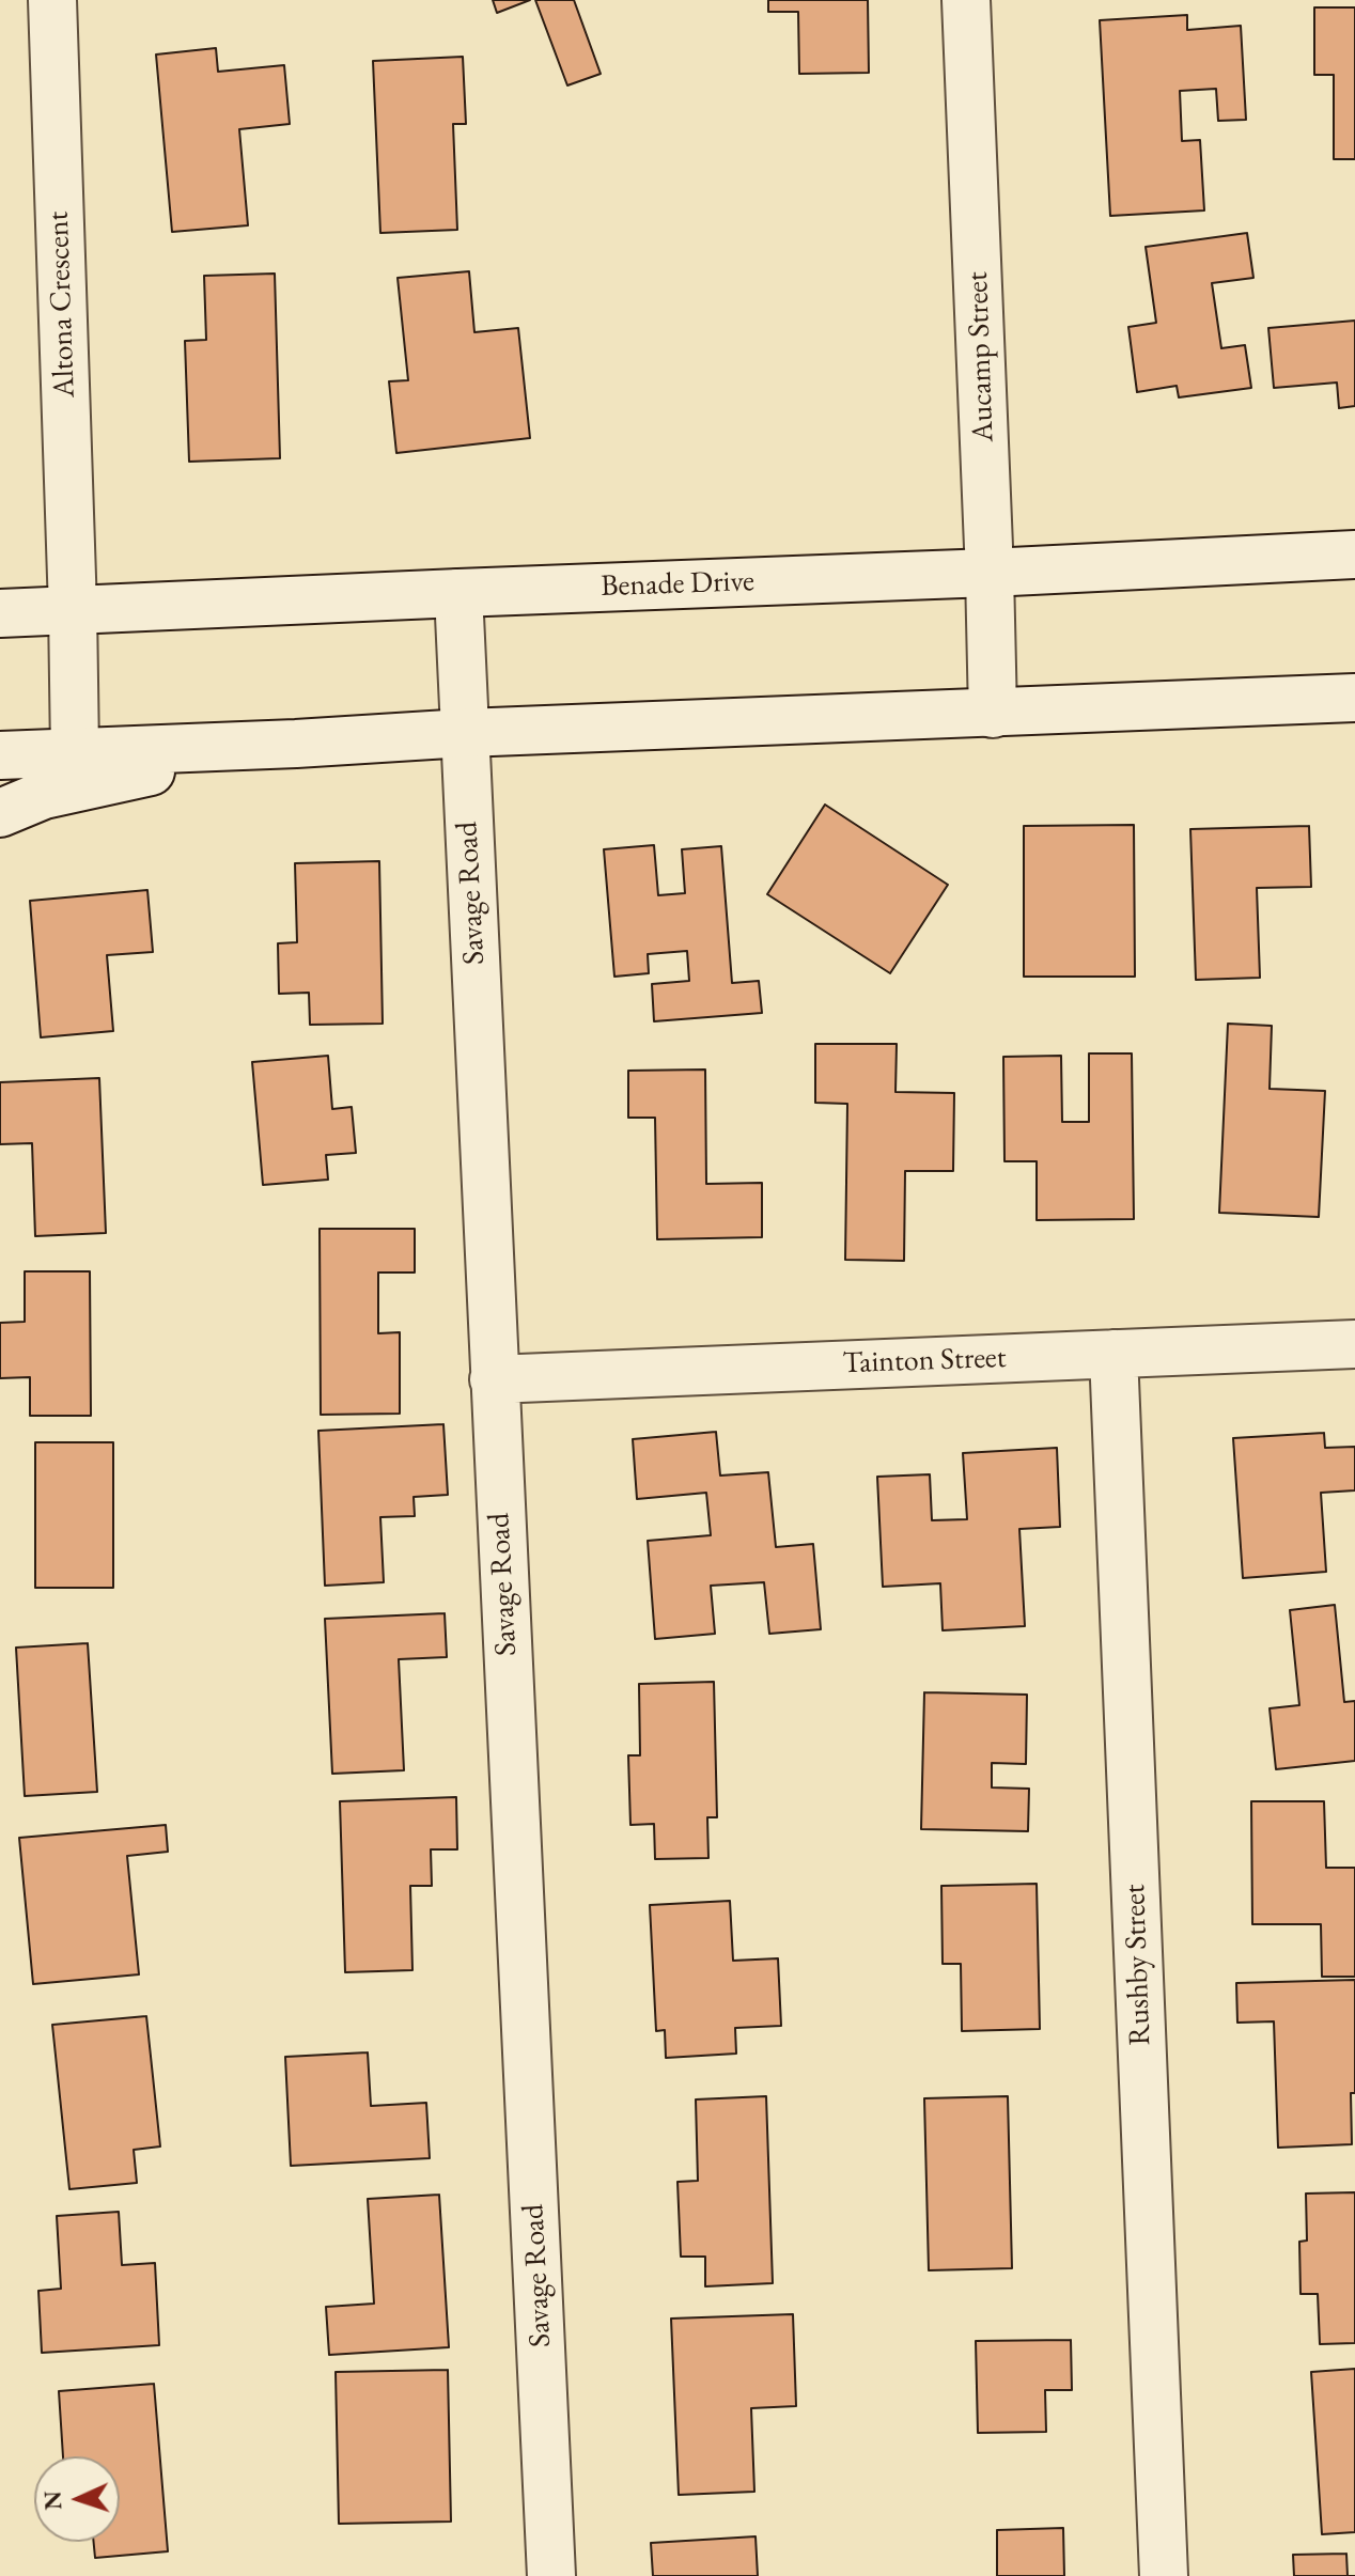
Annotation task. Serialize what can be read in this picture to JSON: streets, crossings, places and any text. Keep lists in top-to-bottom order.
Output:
{
  "streets": {
    "street": [
      "Altona Crescent",
      "Aucamp Street",
      "Benade Drive",
      "Savage Road",
      "Tainton Street",
      "Rushby Street"
    ]
  },
  "crossings": [
    ["Altona Crescent", "Benade Drive"],
    ["Aucamp Street", "Benade Drive"],
    ["Benade Drive", "Savage Road"],
    ["Savage Road", "Tainton Street"],
    ["Tainton Street", "Rushby Street"]
  ],
  "north": "left"
}
